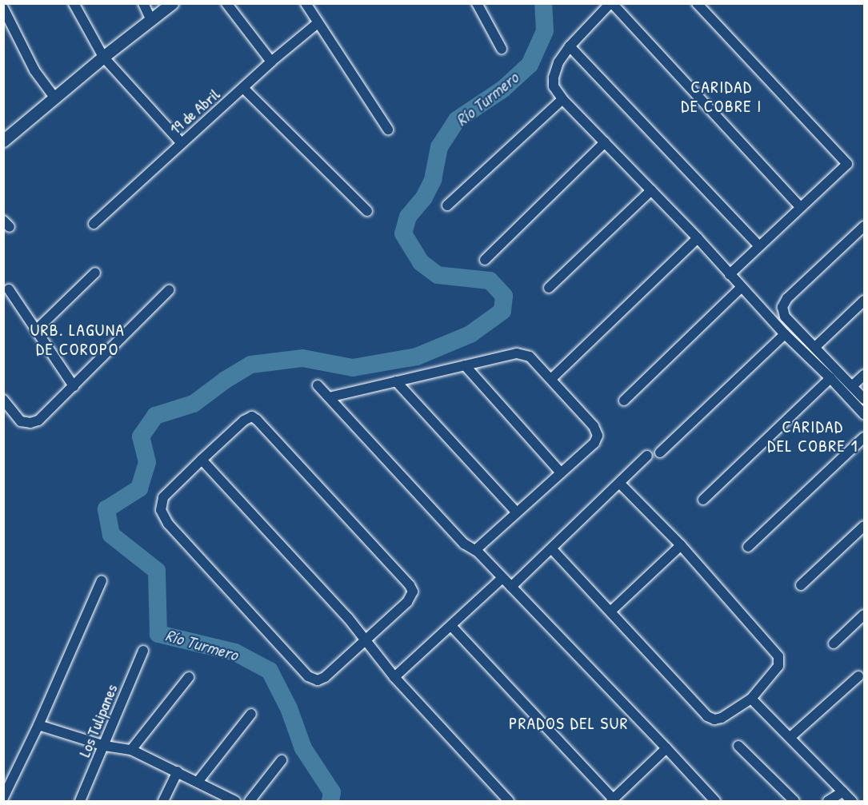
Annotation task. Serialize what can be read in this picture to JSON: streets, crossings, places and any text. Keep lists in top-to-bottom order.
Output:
{
  "streets": {
    "street": ["19 de Abril", "Los Tulipanes"]
  },
  "districts": [
    "CARIDAD DE COBRE I",
    "URB. LAGUNA DE COROPO",
    "CARIDAD DEL COBRE 1",
    "PRADOS DEL SUR"
  ],
  "water": ["Río Turmero"]
}
